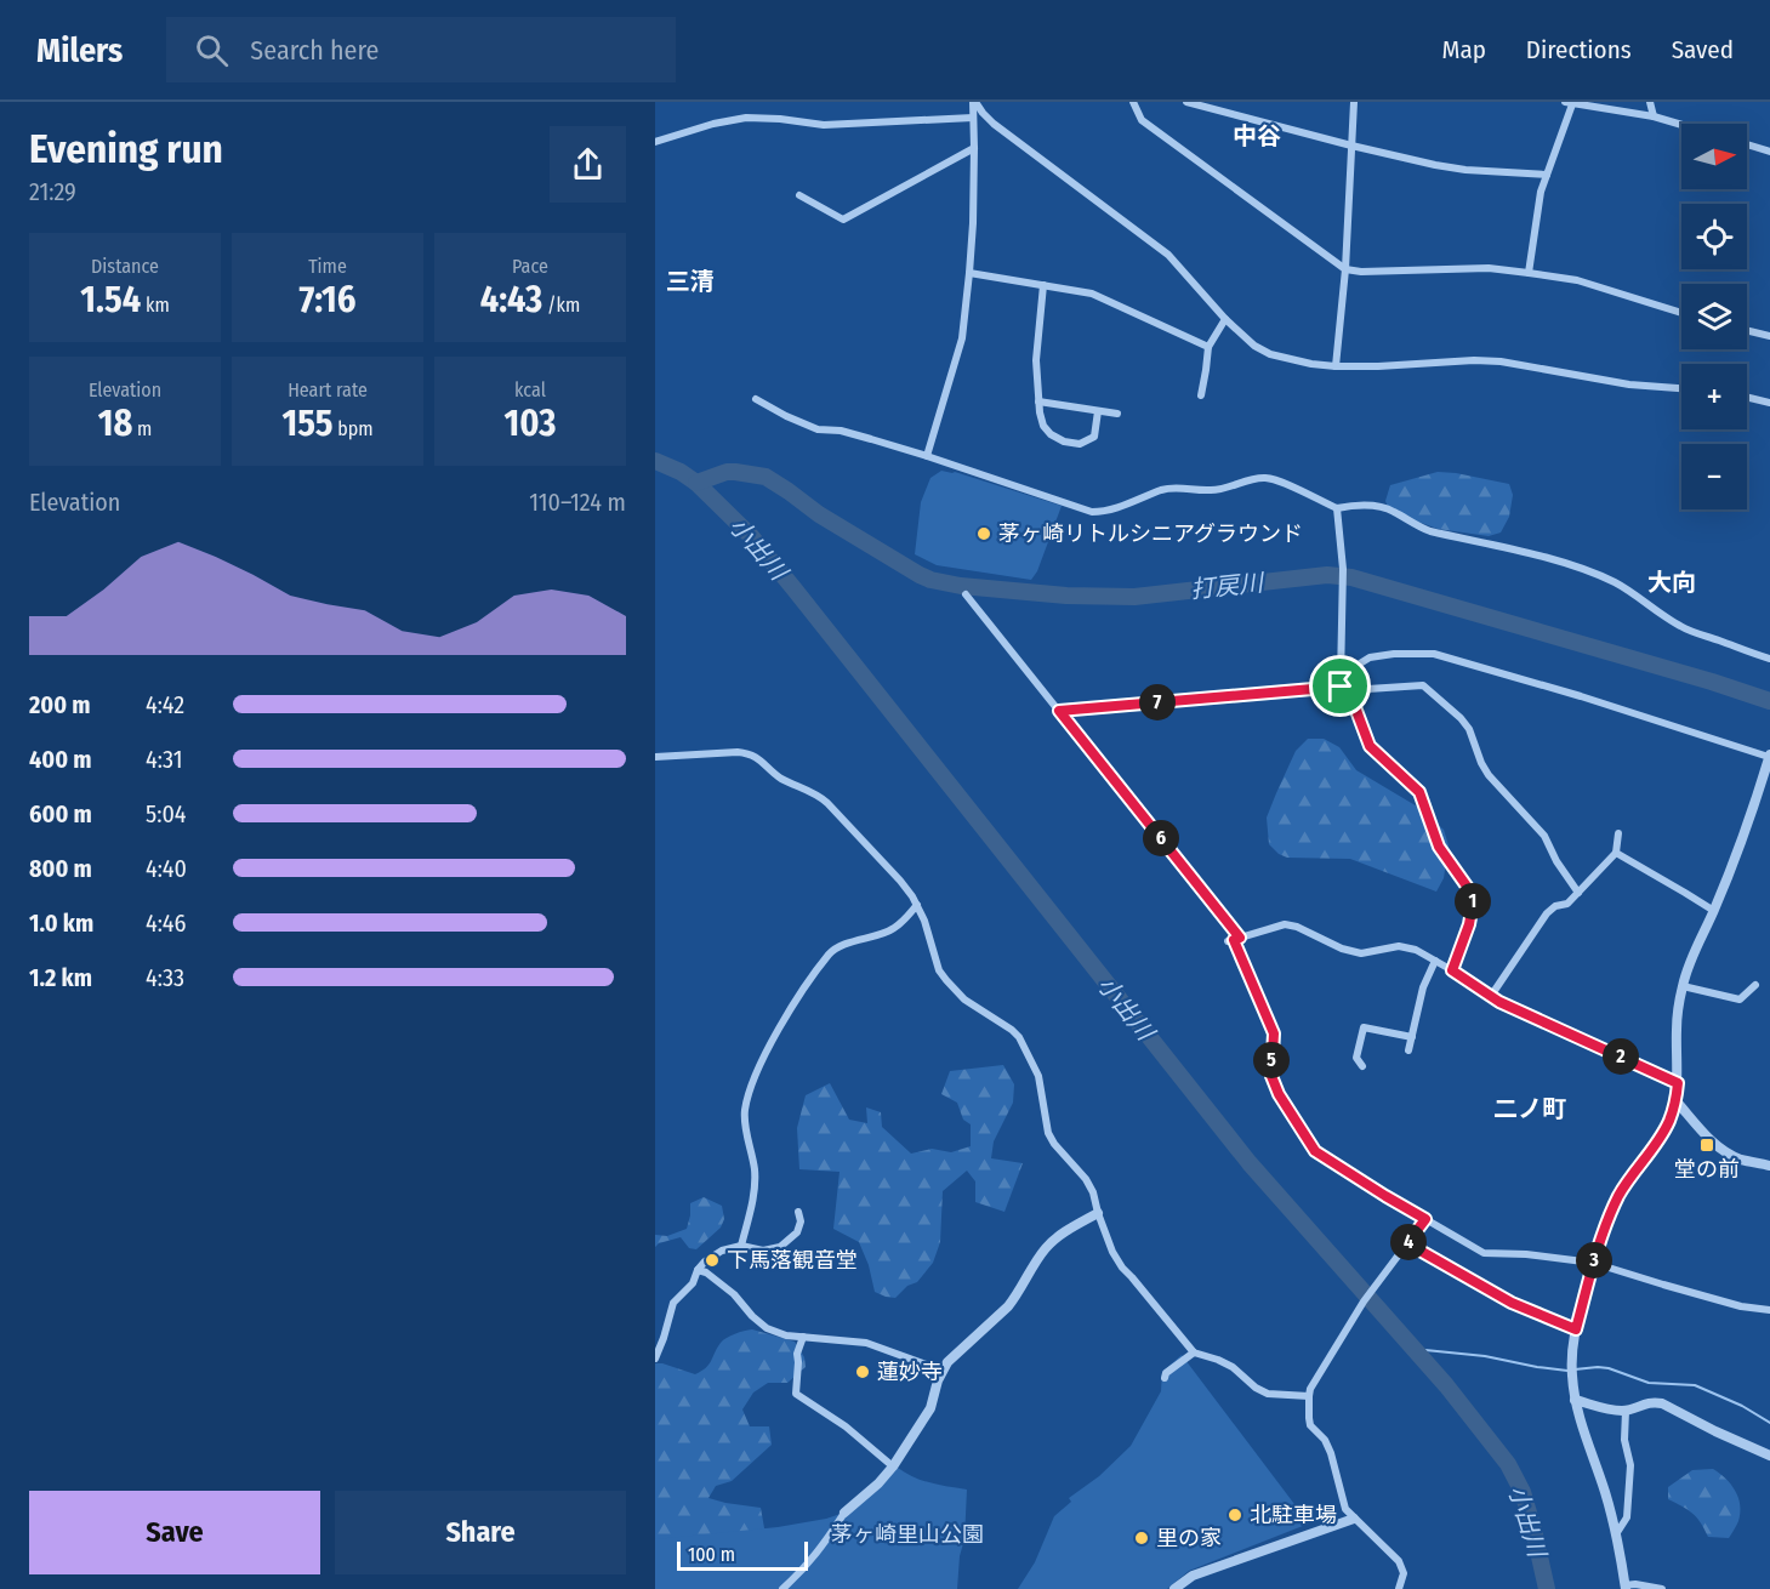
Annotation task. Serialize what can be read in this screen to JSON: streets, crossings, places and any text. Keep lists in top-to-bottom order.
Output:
{
  "districts": [
    "中谷",
    "三清",
    "大向",
    "二ノ町"
  ],
  "water": ["小出川", "打戻川"],
  "parks": ["茅ヶ崎里山公園"],
  "places": {
    "other": [
      "茅ヶ崎リトルシニアグラウンド",
      "下馬落観音堂",
      "蓮妙寺",
      "北駐車場",
      "里の家"
    ],
    "transit": ["堂の前"]
  },
  "scale_bar": "100 m",
  "north": "right",
  "page": {
    "header": "Milers",
    "search": "Search here",
    "nav": ["Map", "Directions", "Saved"],
    "heading": ["Evening run", "21:29"],
    "map_buttons": ["+", "−"],
    "stats": [
      ["Distance", "1.54 km"],
      ["Time", "7:16"],
      ["Pace", "4:43 /km"],
      ["Elevation", "18 m"],
      ["Heart rate", "155 bpm"],
      ["kcal", "103"]
    ],
    "chart": ["Elevation", "110–124 m"],
    "list": [
      {
        "name": "200 m",
        "note": "4:42"
      },
      {
        "name": "400 m",
        "note": "4:31"
      },
      {
        "name": "600 m",
        "note": "5:04"
      },
      {
        "name": "800 m",
        "note": "4:40"
      },
      {
        "name": "1.0 km",
        "note": "4:46"
      },
      {
        "name": "1.2 km",
        "note": "4:33"
      }
    ],
    "pins": [
      "7",
      "6",
      "1",
      "2",
      "5",
      "4",
      "3"
    ],
    "buttons": ["Save", "Share"],
    "scale": "100 m"
  }
}
